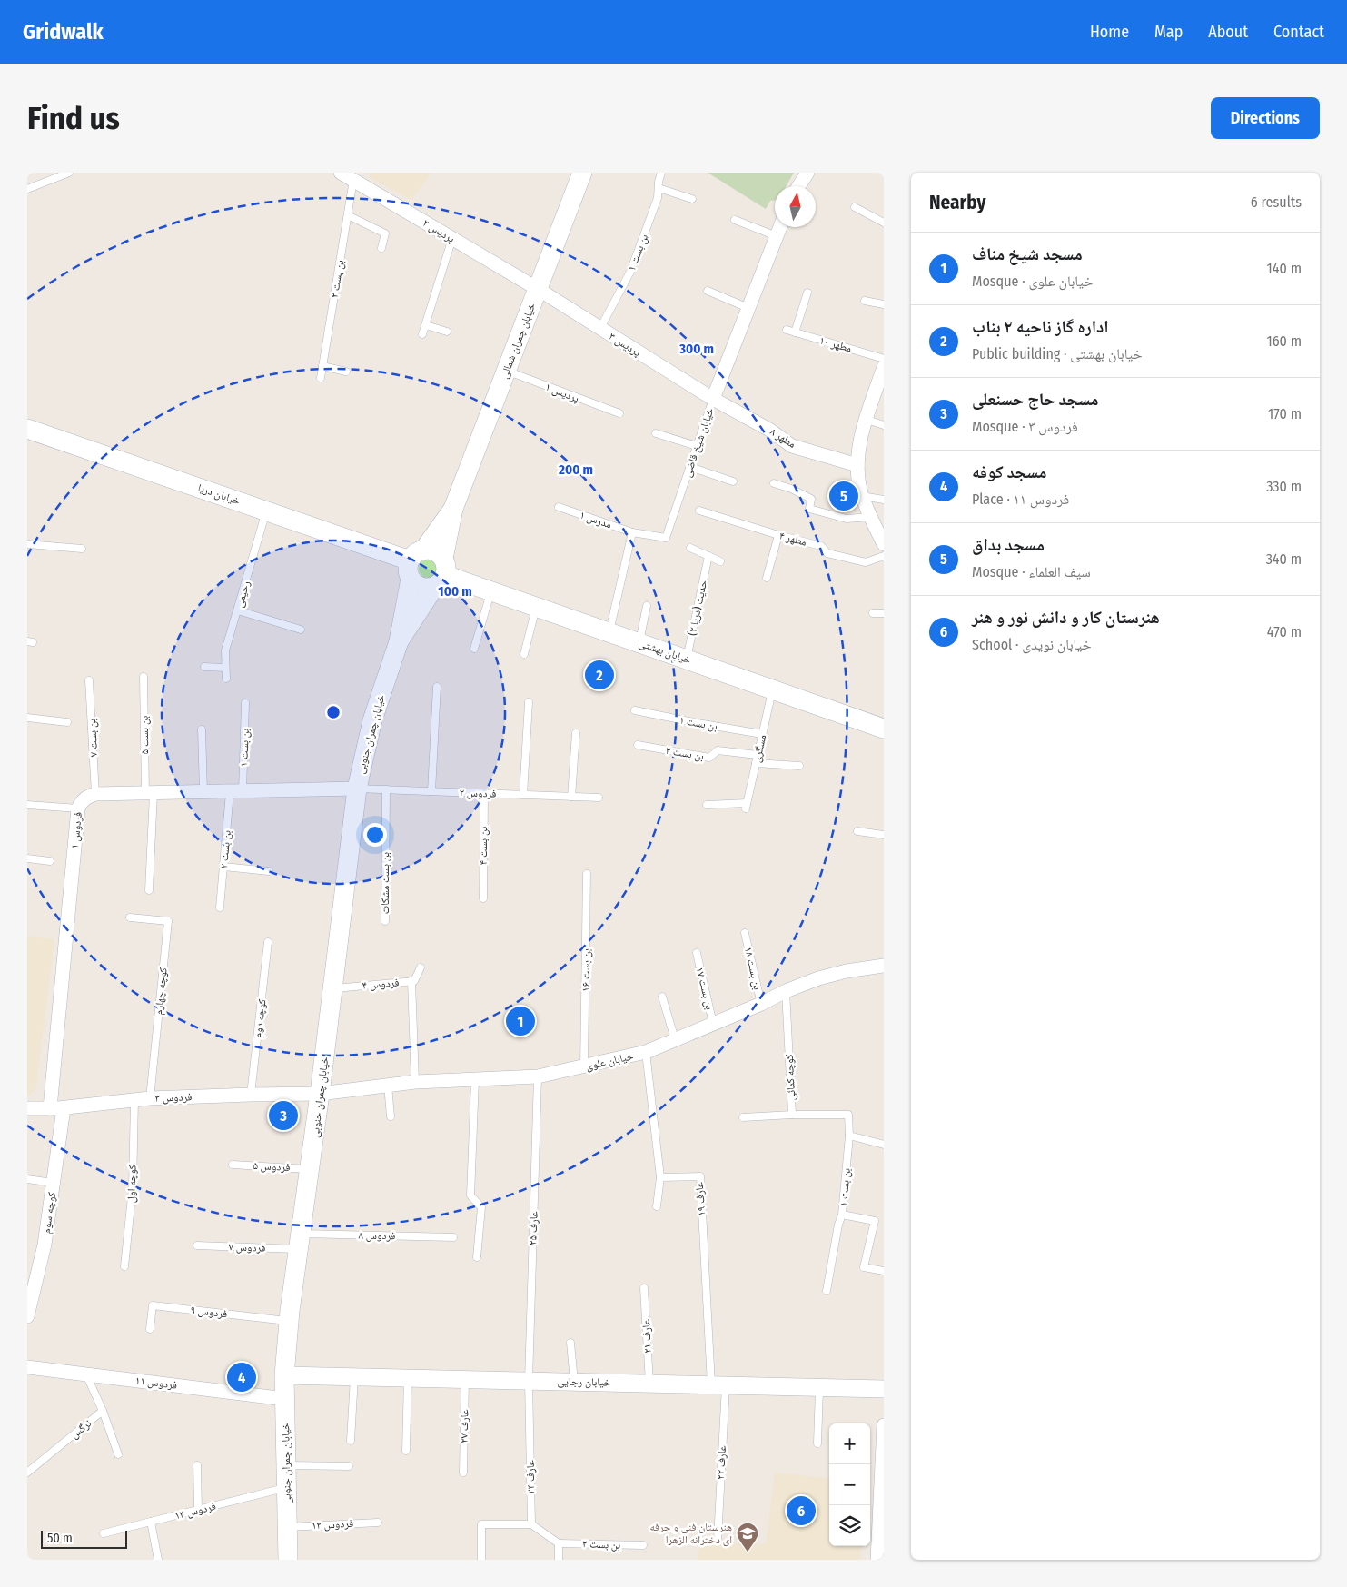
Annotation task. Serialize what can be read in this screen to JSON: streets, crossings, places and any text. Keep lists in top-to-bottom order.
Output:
{
  "streets": {
    "main road": [
      "خیابان چمران شمالی",
      "خیابان دریا",
      "خیابان بهشتی",
      "خیابان چمران جنوبی"
    ],
    "street": [
      "پردیس ۲",
      "پردیس ۳",
      "مطهر ۸",
      "خیابان شیخ قاضی",
      "فردوس ۱",
      "خیابان علوی",
      "فردوس ۳",
      "کوچه سوم",
      "خیابان رجایی",
      "فردوس ۱۱"
    ],
    "lane": [
      "بن بست ۱",
      "بن بست ۲",
      "مطهر ۱۰",
      "پردیس ۱",
      "مدرس ۱",
      "مطهر ۴",
      "رحیمی",
      "حدیث (دریا ۲)",
      "بن بست ۵",
      "بن بست ۷",
      "مسگری",
      "بن بست ۳",
      "فردوس ۲",
      "بن بست ۴",
      "بن بست مشکات",
      "بن بست ۱۸",
      "بن بست ۱۶",
      "فردوس ۴",
      "بن بست ۱۷",
      "کوچه چهارم",
      "کوچه دوم",
      "کوچه کمائی",
      "فردوس ۵",
      "کوچه اول",
      "عارف ۱۹",
      "عارف ۲۵",
      "فردوس ۸",
      "فردوس ۷",
      "فردوس ۹",
      "عارف ۲۱",
      "عارف ۲۷",
      "نرگس",
      "عارف ۲۲",
      "عارف ۲۴",
      "فردوس ۱۳",
      "فردوس ۱۲"
    ]
  },
  "crossings": [
    ["پردیس ۲", "بن بست ۲"],
    ["پردیس ۲", "خیابان چمران شمالی"],
    ["پردیس ۲", "پردیس ۳"],
    ["بن بست ۱", "بن بست ۲"],
    ["بن بست ۱", "پردیس ۳"],
    ["بن بست ۱", "مسگری"],
    ["بن بست ۱", "کوچه کمائی"],
    ["خیابان چمران شمالی", "پردیس ۳"],
    ["خیابان چمران شمالی", "پردیس ۱"],
    ["خیابان چمران شمالی", "خیابان دریا"],
    ["خیابان چمران شمالی", "خیابان بهشتی"],
    ["خیابان چمران شمالی", "خیابان چمران جنوبی"],
    ["پردیس ۳", "مطهر ۸"],
    ["پردیس ۳", "خیابان شیخ قاضی"],
    ["مطهر ۸", "خیابان شیخ قاضی"],
    ["خیابان شیخ قاضی", "مدرس ۱"],
    ["خیابان دریا", "رحیمی"],
    ["خیابان دریا", "خیابان چمران جنوبی"],
    ["حدیث (دریا ۲)", "خیابان بهشتی"],
    ["خیابان بهشتی", "خیابان چمران جنوبی"],
    ["خیابان بهشتی", "مسگری"],
    ["خیابان چمران جنوبی", "فردوس ۲"],
    ["خیابان چمران جنوبی", "فردوس ۴"],
    ["خیابان چمران جنوبی", "خیابان علوی"],
    ["خیابان چمران جنوبی", "فردوس ۳"],
    ["خیابان چمران جنوبی", "فردوس ۵"],
    ["خیابان چمران جنوبی", "فردوس ۸"],
    ["خیابان چمران جنوبی", "فردوس ۷"],
    ["خیابان چمران جنوبی", "فردوس ۹"],
    ["خیابان چمران جنوبی", "خیابان رجایی"],
    ["خیابان چمران جنوبی", "فردوس ۱۱"],
    ["خیابان چمران جنوبی", "فردوس ۱۳"],
    ["خیابان چمران جنوبی", "فردوس ۱۲"],
    ["بن بست ۷", "فردوس ۱"],
    ["مسگری", "بن بست ۳"],
    ["فردوس ۲", "بن بست ۴"],
    ["فردوس ۲", "بن بست مشکات"],
    ["فردوس ۱", "فردوس ۳"],
    ["فردوس ۱", "کوچه سوم"],
    ["بن بست ۱۸", "خیابان علوی"],
    ["بن بست ۱۶", "خیابان علوی"],
    ["بن بست ۱۷", "خیابان علوی"],
    ["کوچه چهارم", "فردوس ۳"],
    ["کوچه دوم", "فردوس ۳"],
    ["خیابان علوی", "کوچه کمائی"],
    ["خیابان علوی", "فردوس ۳"],
    ["خیابان علوی", "عارف ۲۵"],
    ["فردوس ۳", "کوچه اول"],
    ["فردوس ۳", "کوچه سوم"],
    ["عارف ۱۹", "خیابان رجایی"],
    ["عارف ۱۹", "عارف ۲۲"],
    ["عارف ۲۵", "خیابان رجایی"],
    ["عارف ۲۵", "عارف ۲۴"],
    ["فردوس ۸", "فردوس ۷"],
    ["عارف ۲۱", "خیابان رجایی"],
    ["خیابان رجایی", "عارف ۲۷"],
    ["خیابان رجایی", "عارف ۲۲"],
    ["خیابان رجایی", "عارف ۲۴"],
    ["فردوس ۱۱", "نرگس"]
  ],
  "places": {
    "school or university": ["هنرستان فنی و حرفه ای دخترانه الزهرا"]
  },
  "scale_bar": "50 m",
  "north": "top",
  "page": {
    "header": "Gridwalk",
    "nav": [
      "Home",
      "Map",
      "About",
      "Contact"
    ],
    "buttons": "Directions",
    "title": "Find us",
    "heading": ["Nearby", "6 results"],
    "list": [
      {
        "mark": "1",
        "name": "مسجد شیخ مناف",
        "note": "Mosque · خیابان علوی",
        "value": "140 m"
      },
      {
        "mark": "2",
        "name": "اداره گاز ناحیه ۲ بناب",
        "note": "Public building · خیابان بهشتی",
        "value": "160 m"
      },
      {
        "mark": "3",
        "name": "مسجد حاج حسنعلی",
        "note": "Mosque · فردوس ۳",
        "value": "170 m"
      },
      {
        "mark": "4",
        "name": "مسجد کوفه",
        "note": "Place · فردوس ۱۱",
        "value": "330 m"
      },
      {
        "mark": "5",
        "name": "مسجد بداق",
        "note": "Mosque · سیف العلماء",
        "value": "340 m"
      },
      {
        "mark": "6",
        "name": "هنرستان کار و دانش نور و هنر",
        "note": "School · خیابان نویدی",
        "value": "470 m"
      }
    ],
    "pins": [
      "5",
      "2",
      "1",
      "3",
      "4",
      "6"
    ],
    "map_buttons": ["+", "−"],
    "scale": "50 m"
  },
  "rings": ["300 m", "200 m", "100 m"]
}
